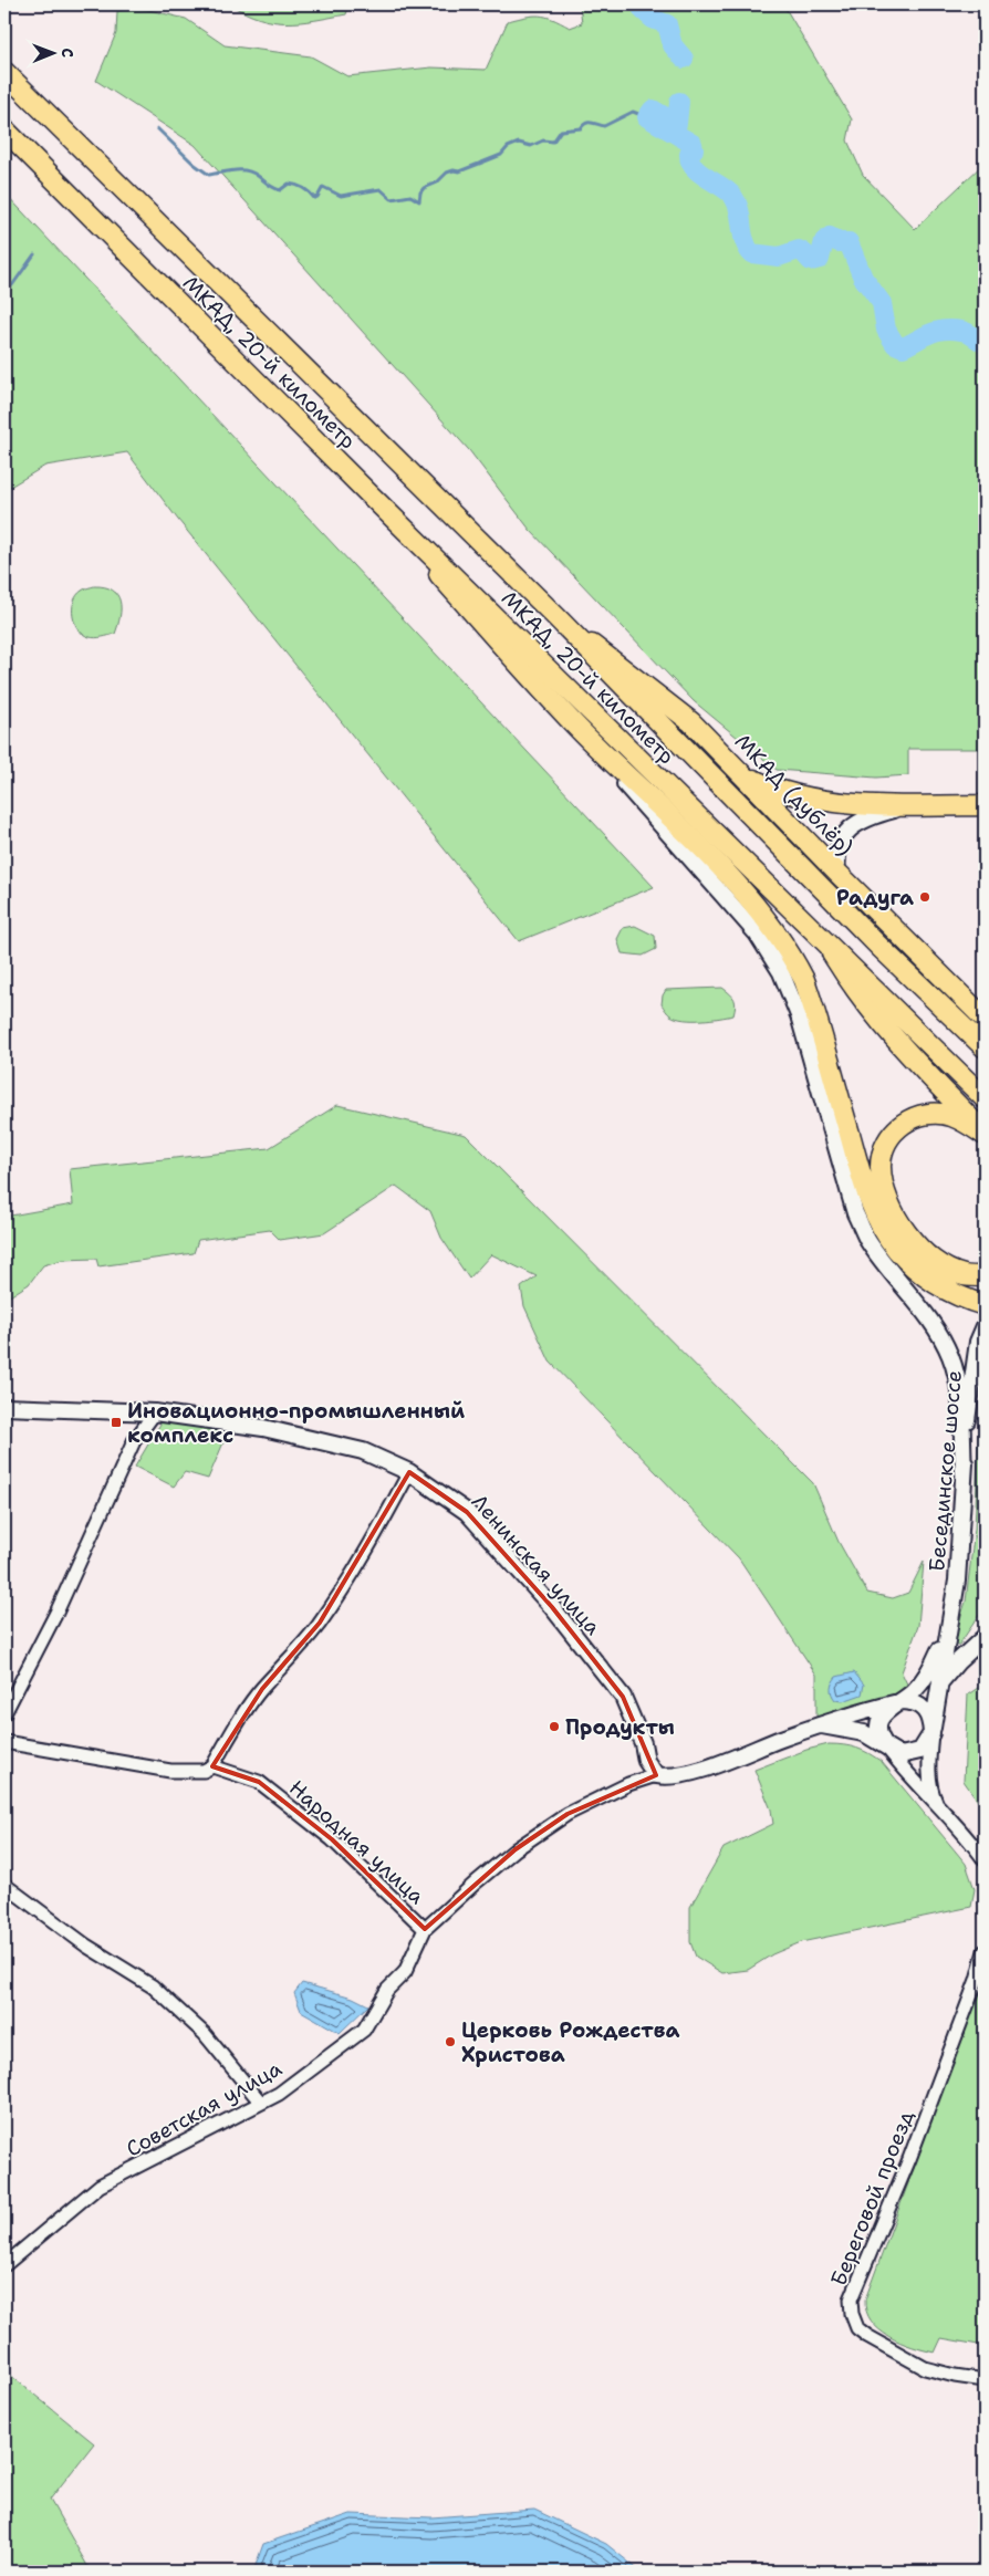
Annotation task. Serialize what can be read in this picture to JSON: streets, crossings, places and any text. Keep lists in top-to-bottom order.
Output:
{
  "streets": {
    "main road": ["МКАД, 20-й километр", "МКАД (дублёр)"],
    "street": [
      "Бесединское шоссе",
      "Ленинская улица",
      "Народная улица",
      "Советская улица",
      "Береговой проезд"
    ]
  },
  "crossings": [
    ["МКАД, 20-й километр", "МКАД (дублёр)"],
    ["Народная улица", "Советская улица"]
  ],
  "places": {
    "other": ["Радуга", "Продукты", "Церковь Рождества Христова"],
    "transit": ["Иновационно-промышленный комплекс"]
  },
  "north": "right"
}
